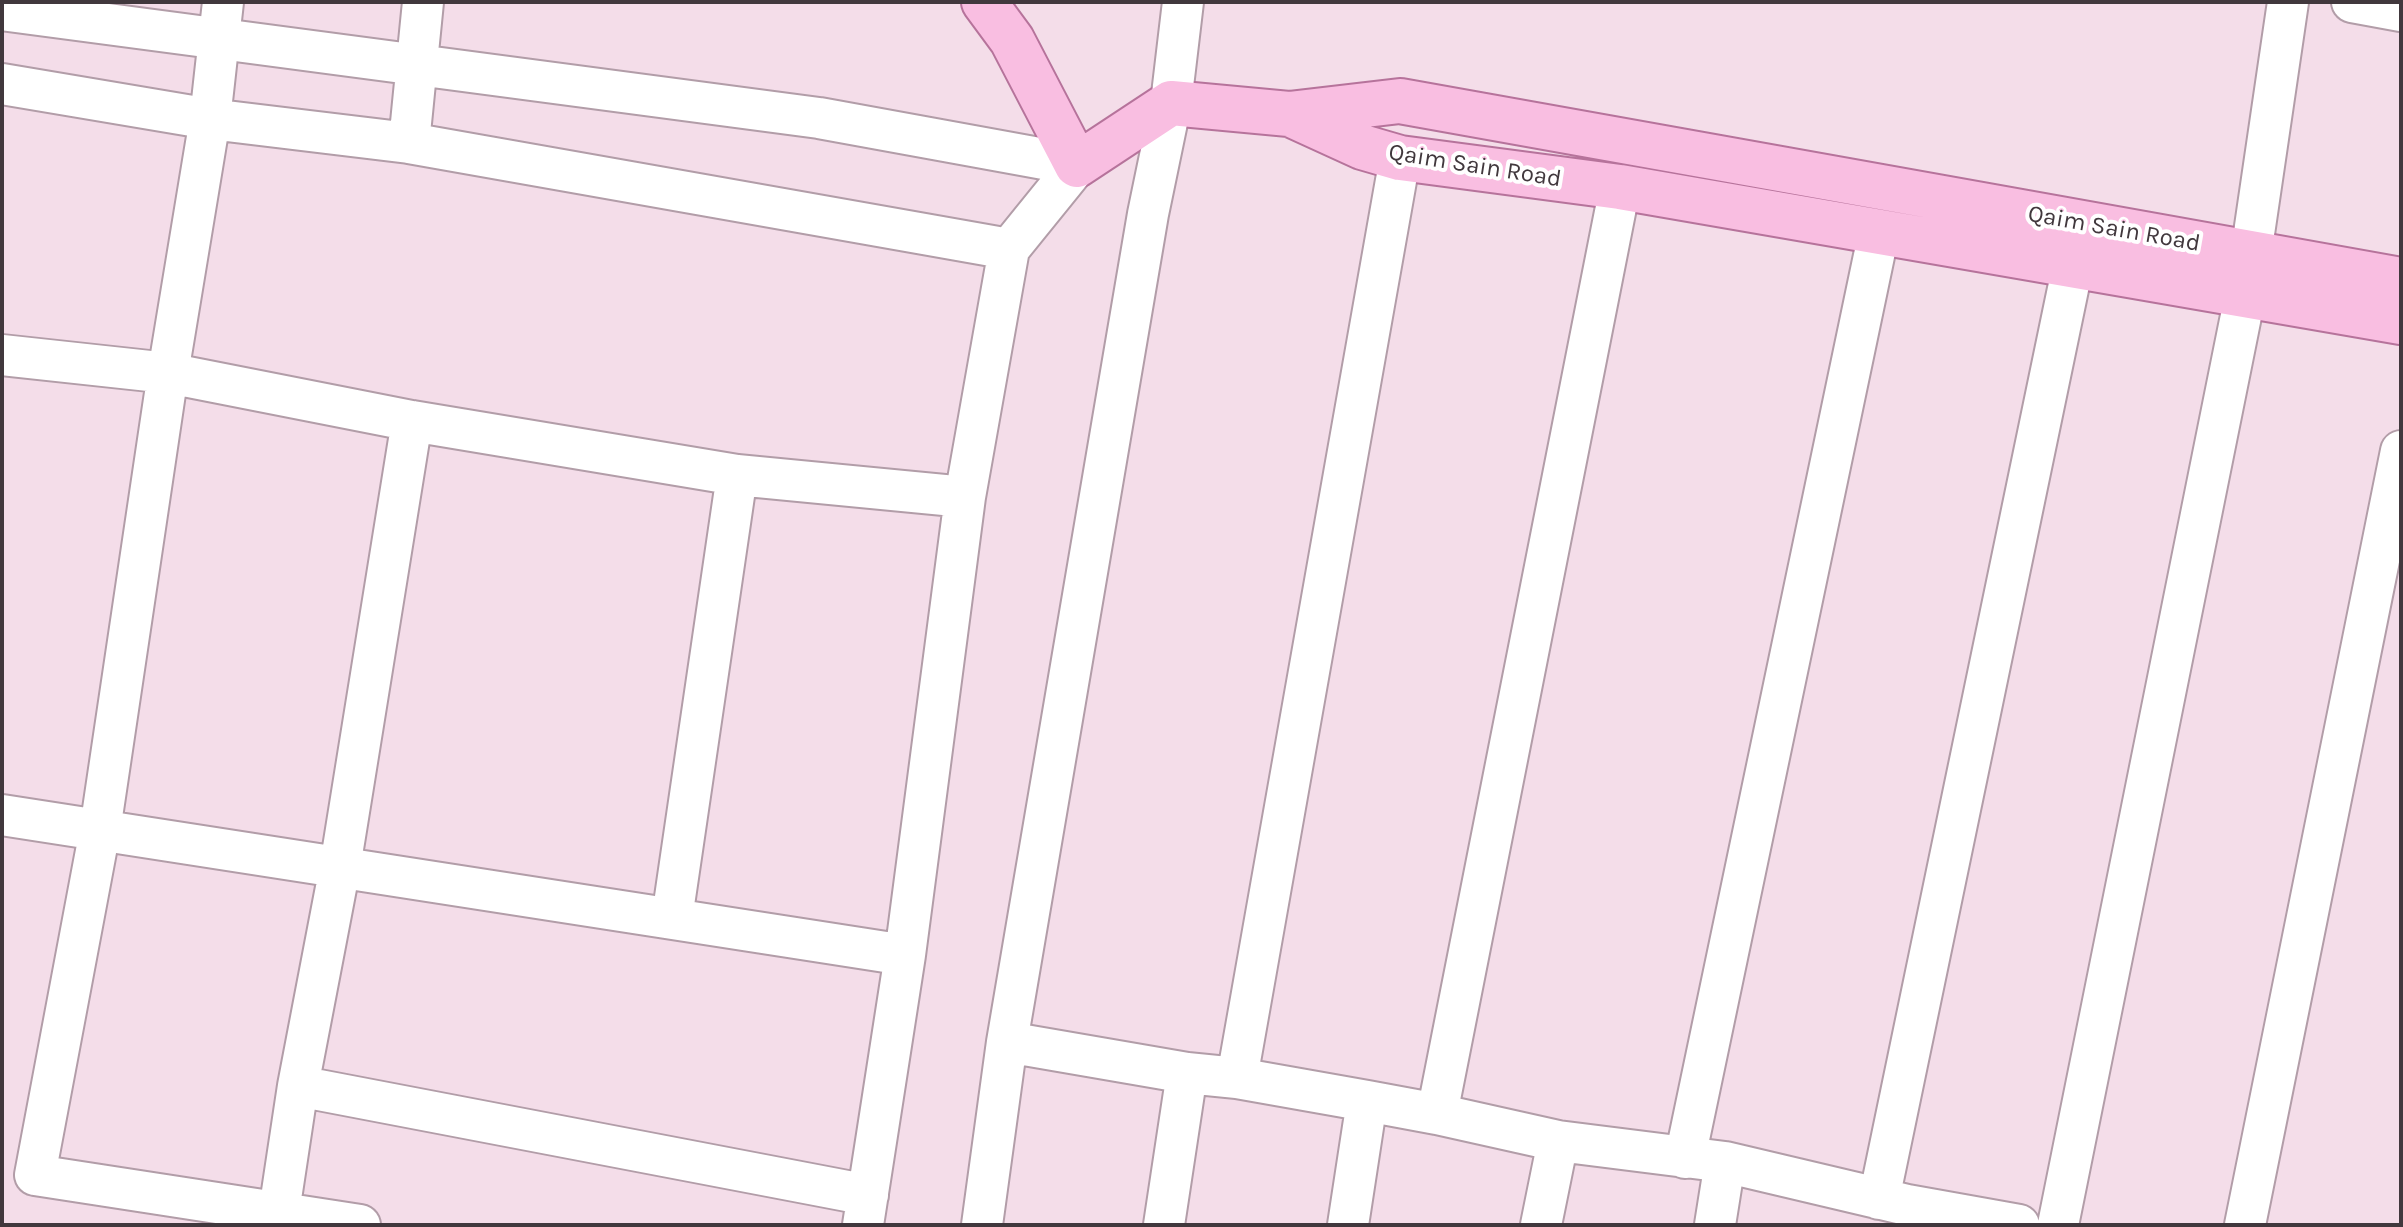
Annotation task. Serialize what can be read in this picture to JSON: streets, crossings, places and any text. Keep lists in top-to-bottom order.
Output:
{
  "streets": {
    "main road": ["Qaim Sain Road"]
  }
}
